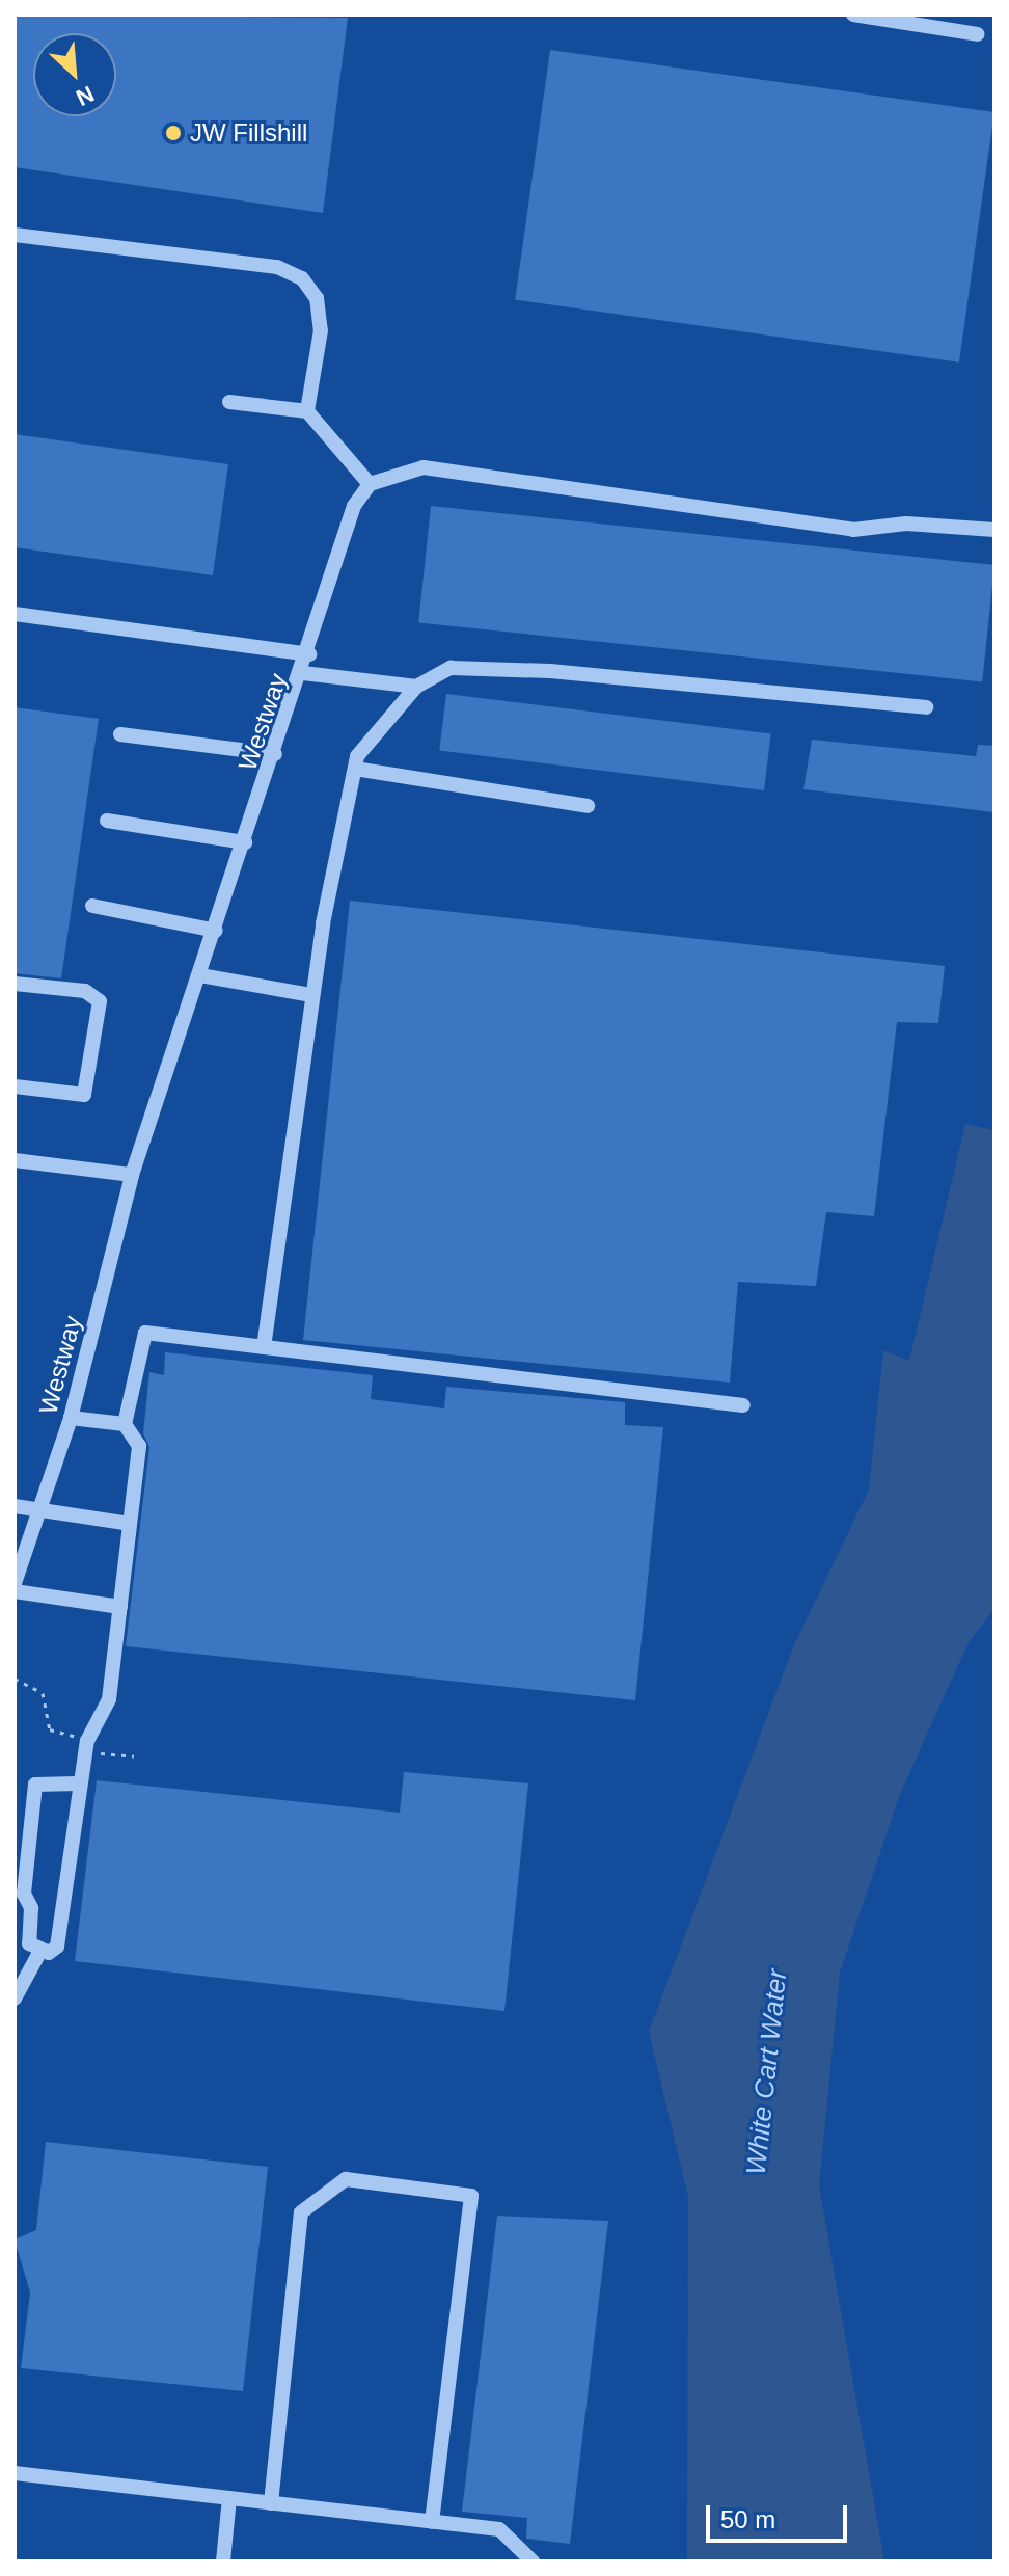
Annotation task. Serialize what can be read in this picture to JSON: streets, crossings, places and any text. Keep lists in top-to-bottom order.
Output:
{
  "streets": {
    "street": ["Westway"]
  },
  "water": ["White Cart Water"],
  "places": ["JW Fillshill"],
  "scale_bar": "50 m",
  "north": "bottom right"
}
